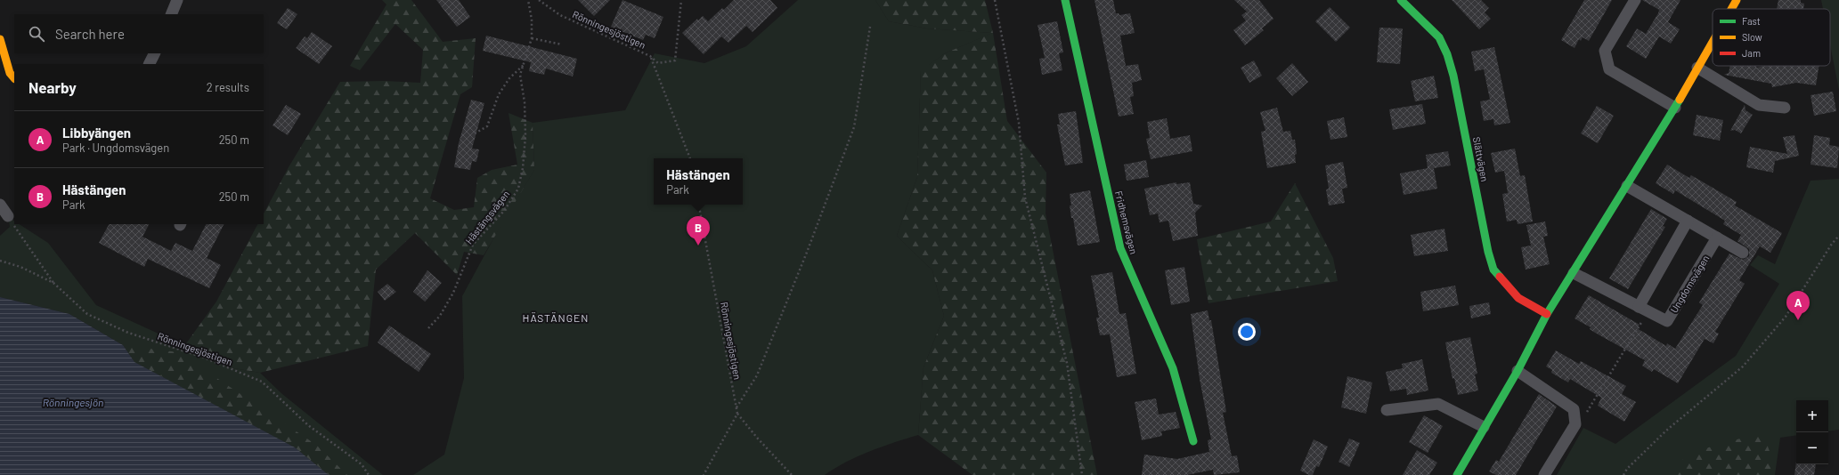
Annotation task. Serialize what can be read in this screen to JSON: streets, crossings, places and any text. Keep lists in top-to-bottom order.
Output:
{
  "streets": {
    "street": ["Slättvägen", "Fridhemsvägen", "Ungdomsvägen"],
    "path": ["Rönningesjöstigen", "Hästängsvägen"]
  },
  "districts": ["HÄSTÄNGEN"],
  "water": ["Rönningesjön"],
  "legend": ["Fast", "Slow", "Jam"],
  "page": {
    "search": "Search here",
    "heading": ["Nearby", "2 results"],
    "list": [
      {
        "mark": "A",
        "name": "Libbyängen",
        "note": "Park · Ungdomsvägen",
        "value": "250 m"
      },
      {
        "mark": "B",
        "name": "Hästängen",
        "note": "Park",
        "value": "250 m"
      }
    ],
    "popup": ["Hästängen", "Park"],
    "pins": ["B", "A"],
    "map_buttons": ["+", "−"]
  }
}
